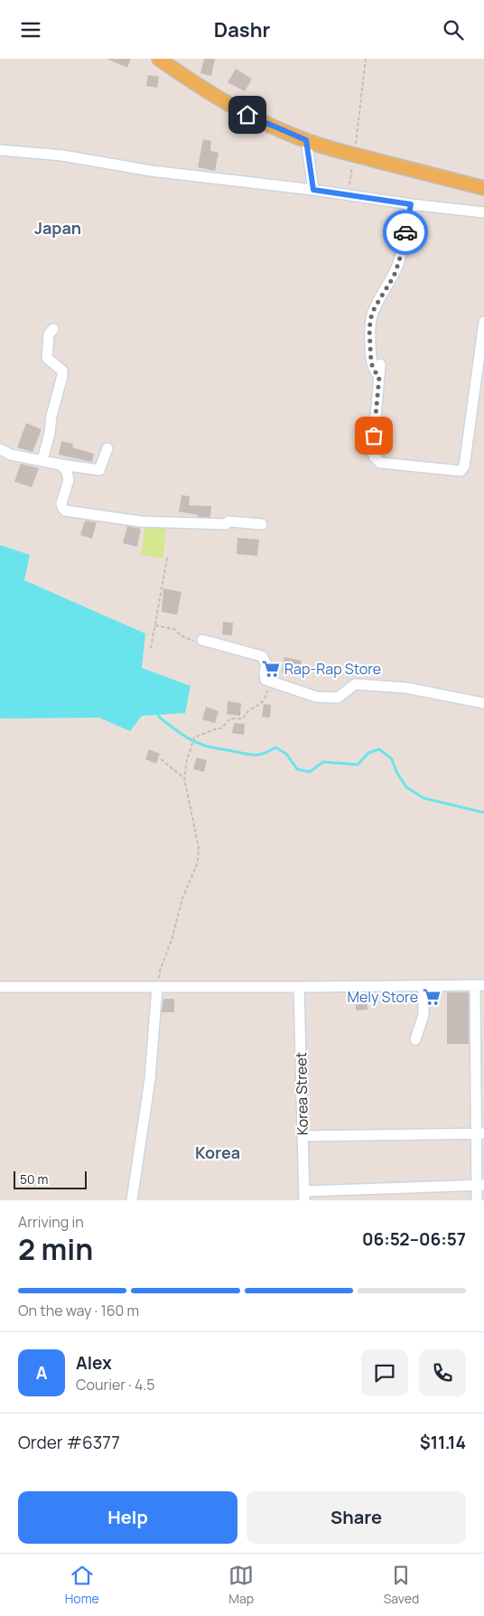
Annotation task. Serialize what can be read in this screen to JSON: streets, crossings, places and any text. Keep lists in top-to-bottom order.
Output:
{
  "streets": {
    "street": ["Korea Street"]
  },
  "districts": ["Japan", "Korea"],
  "places": {
    "supermarket": ["Rap-Rap Store", "Mely Store"]
  },
  "scale_bar": "50 m",
  "page": {
    "header": "Dashr",
    "scale": "50 m",
    "heading": ["2 min", "Arriving in", "06:52–06:57"],
    "panel": [
      "Alex",
      "Courier · 4.5",
      "Order #6377",
      "$11.14"
    ],
    "bar": "On the way · 160 m",
    "round": "A",
    "buttons": ["Help", "Share"],
    "tabs": ["Home", "Map", "Saved"]
  }
}
